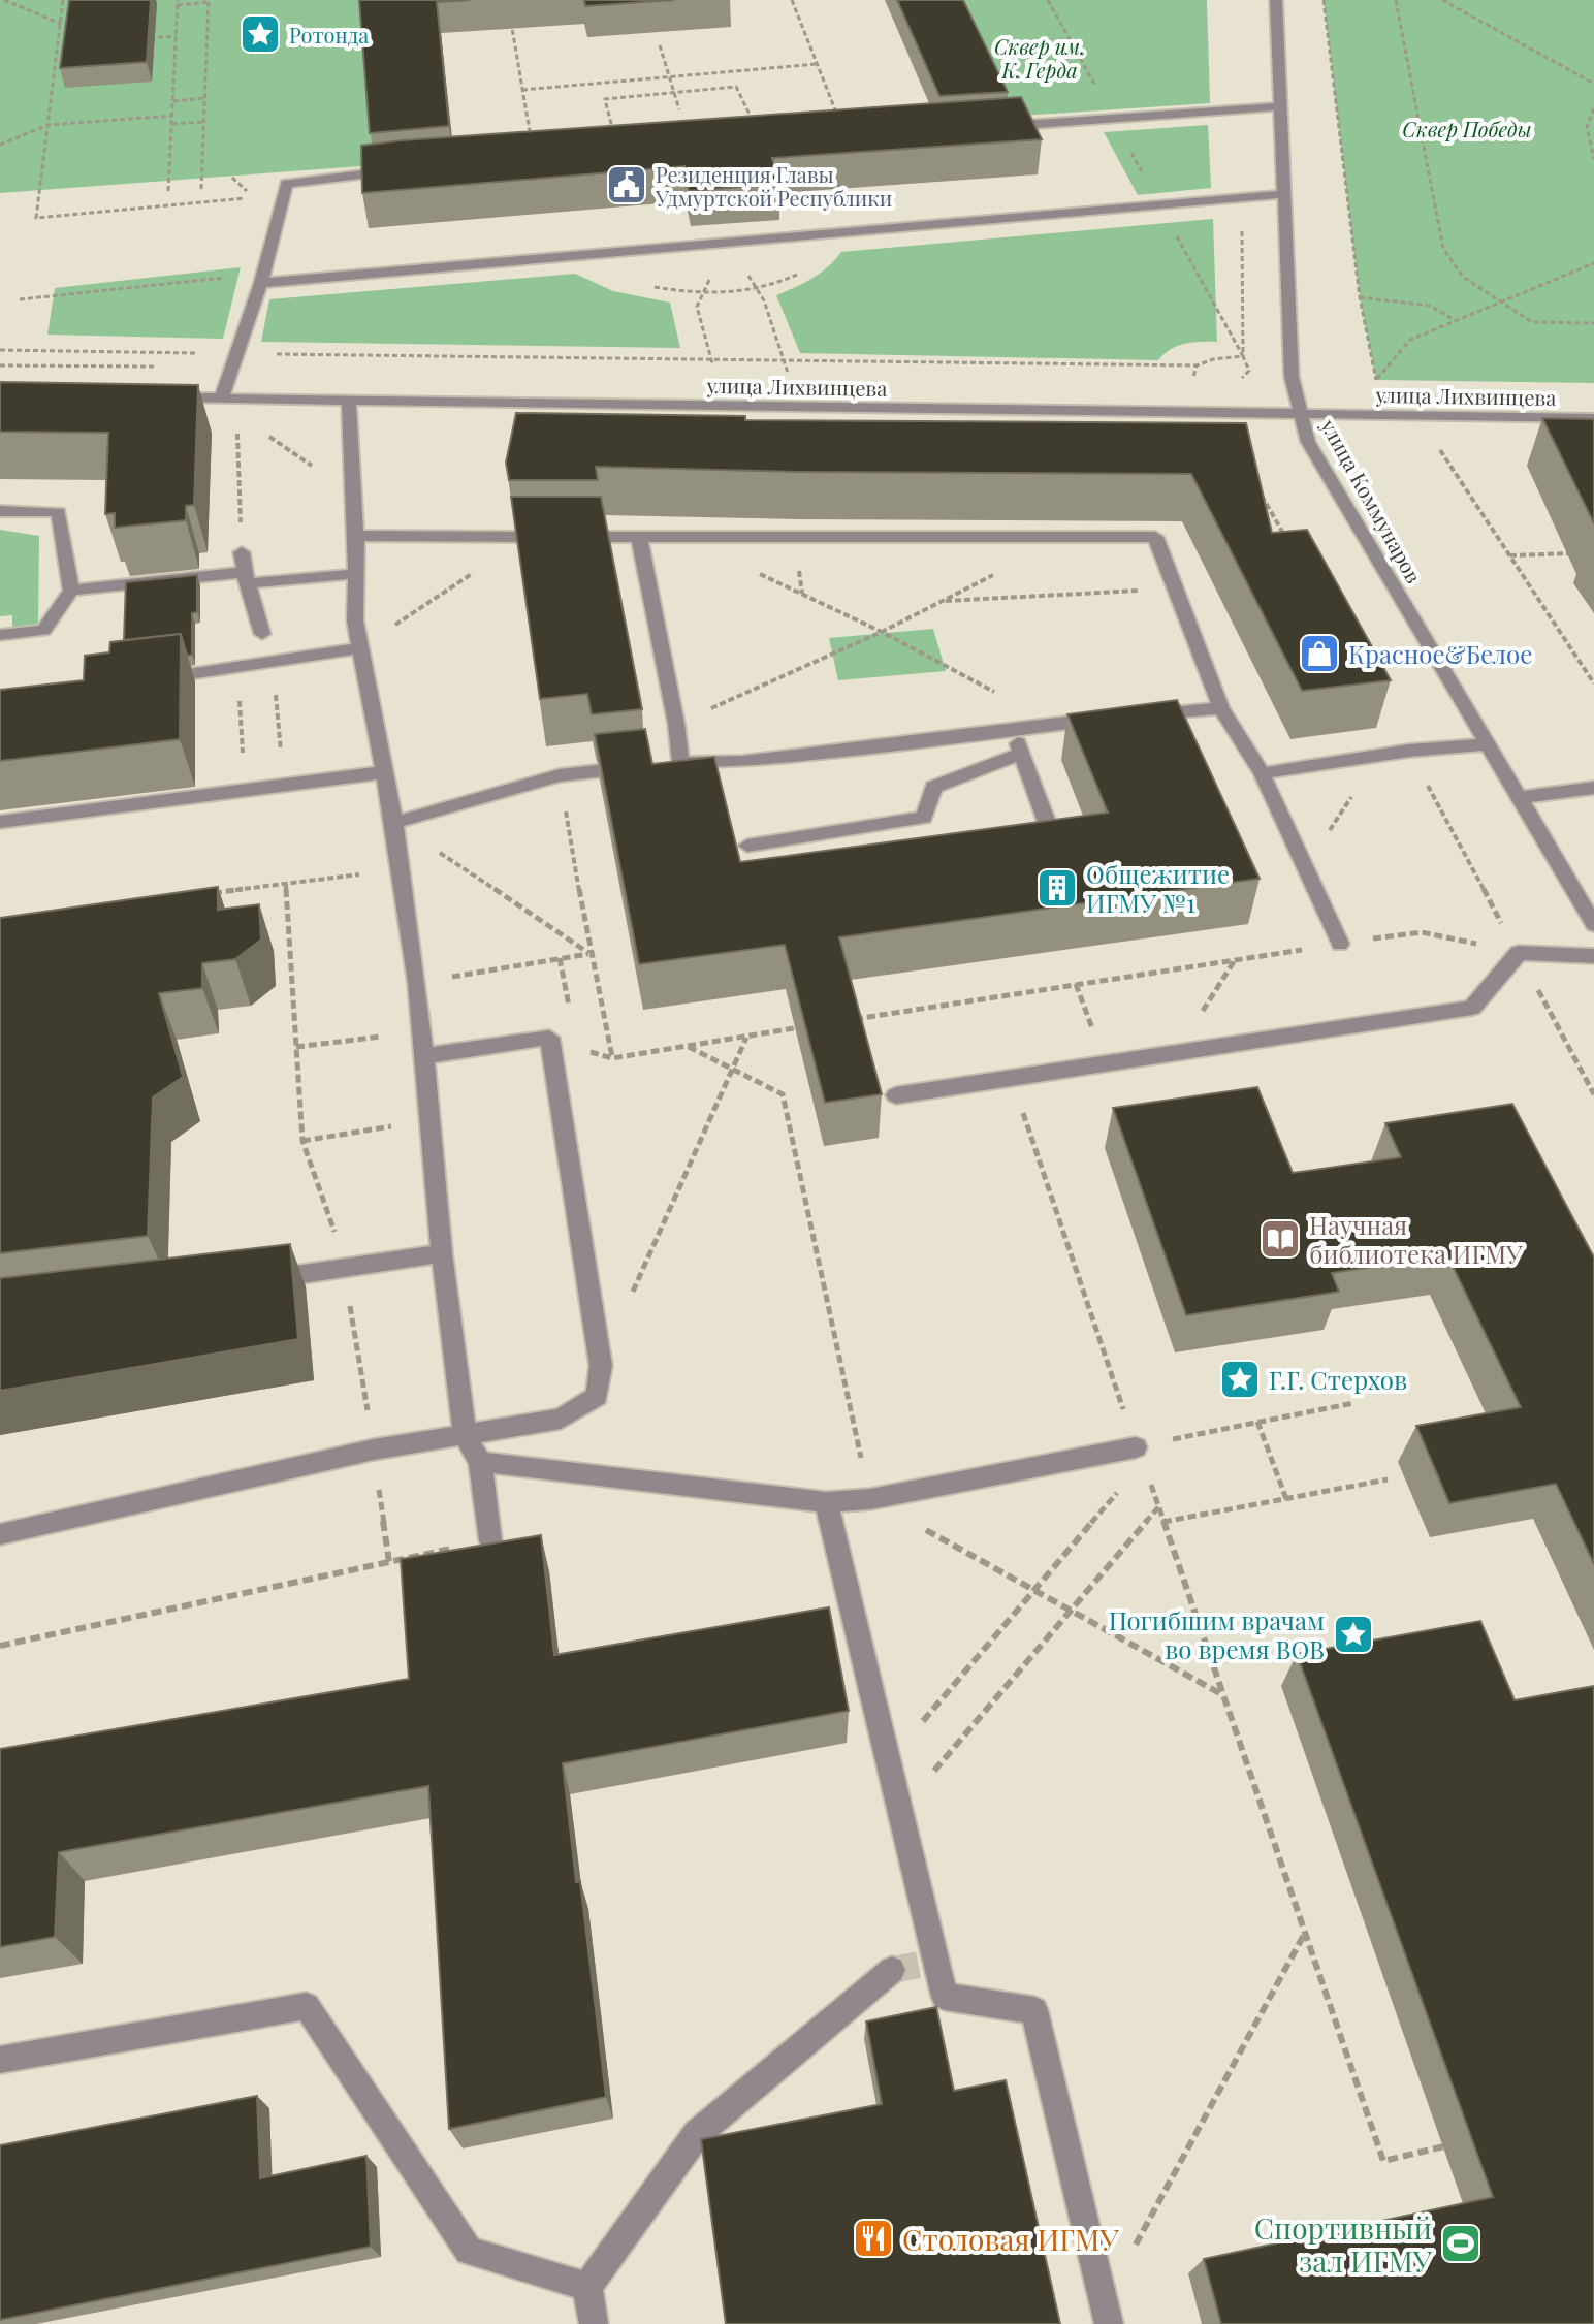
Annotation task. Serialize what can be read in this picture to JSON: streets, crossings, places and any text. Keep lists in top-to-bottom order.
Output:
{
  "streets": {
    "street": ["улица Лихвинцева", "улица Коммунаров"]
  },
  "crossings": [
    ["улица Лихвинцева", "улица Коммунаров"]
  ],
  "parks": ["Сквер им. К. Герда", "Сквер Победы"],
  "places": {
    "place": ["Ротонда", "Г.Г. Стерхов", "Погибшим врачам во время ВОВ"],
    "public building": ["Резиденция Главы Удмуртской Республики"],
    "shop": ["Красное&Белое"],
    "building": ["Общежитие ИГМУ №1"],
    "library": ["Научная библиотека ИГМУ"],
    "restaurant": ["Столовая ИГМУ"],
    "sports": ["Спортивный зал ИГМУ"]
  }
}
